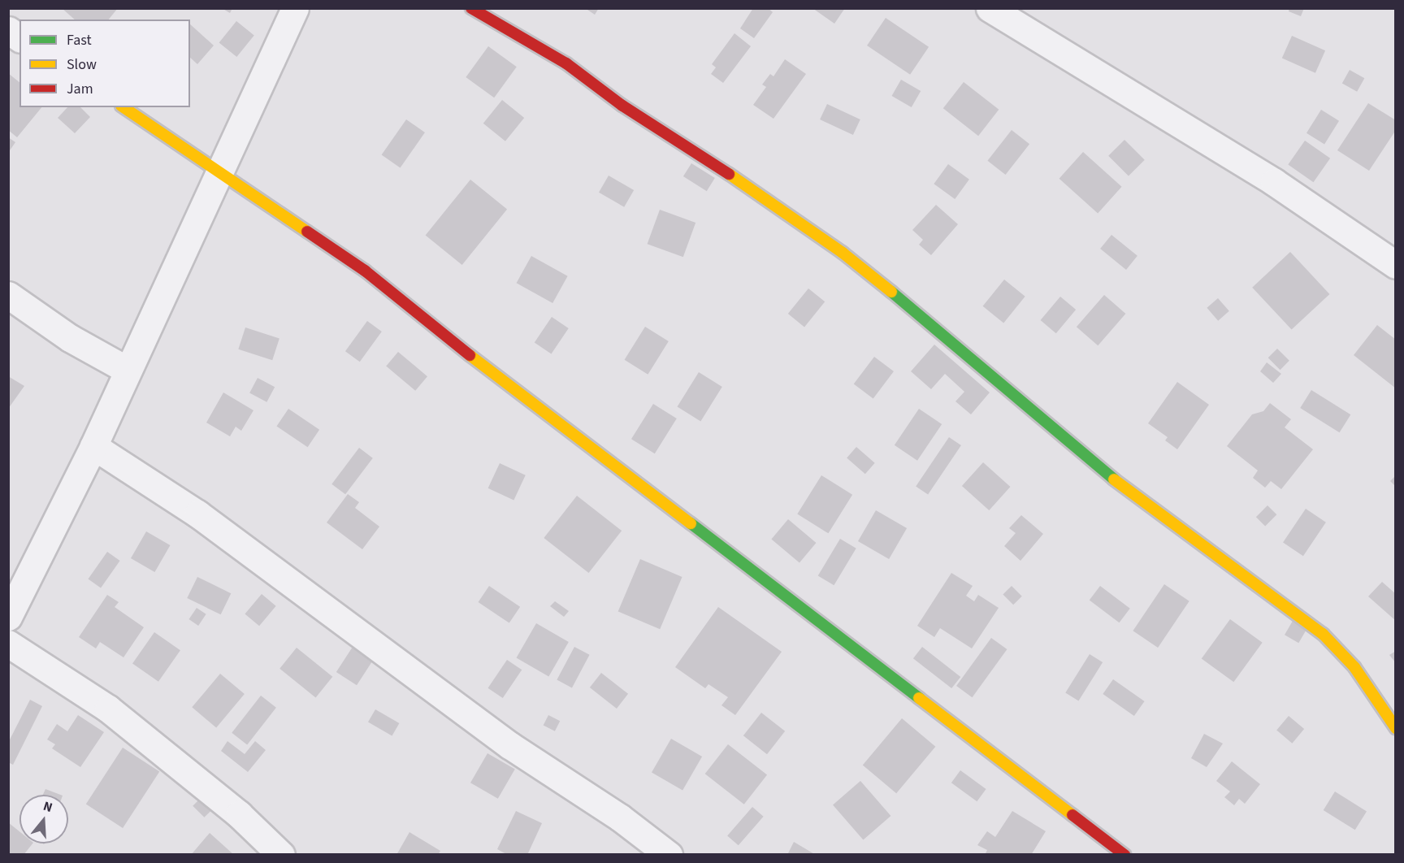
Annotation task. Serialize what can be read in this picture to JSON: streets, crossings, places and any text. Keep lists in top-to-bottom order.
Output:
{
  "legend": ["Fast", "Slow", "Jam"],
  "north": "top"
}
